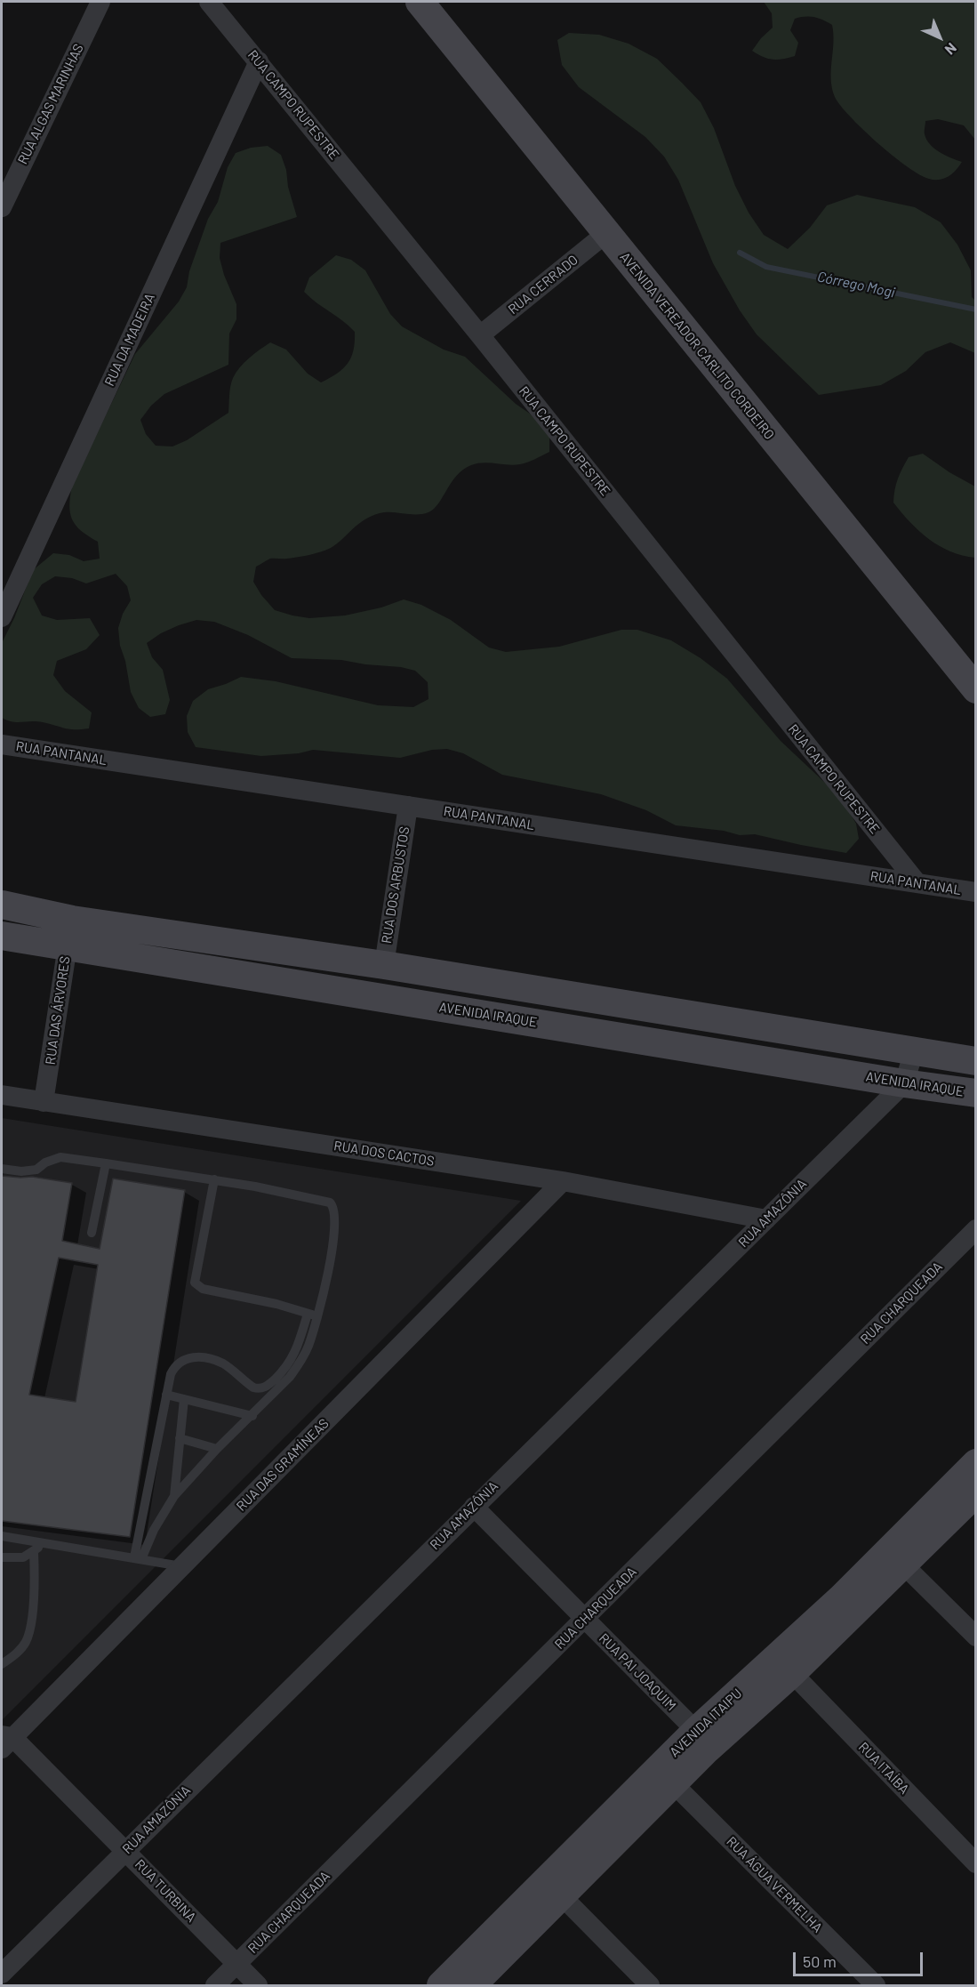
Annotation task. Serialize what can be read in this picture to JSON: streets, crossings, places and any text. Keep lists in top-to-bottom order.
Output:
{
  "streets": {
    "street": [
      "RUA ALGAS MARINHAS",
      "RUA CAMPO RUPESTRE",
      "RUA CERRADO",
      "RUA DA MADEIRA",
      "AVENIDA VEREADOR CARLITO CORDEIRO",
      "RUA PANTANAL",
      "RUA DOS ARBUSTOS",
      "RUA DAS ÁRVORES",
      "AVENIDA IRAQUE",
      "RUA DOS CACTOS",
      "RUA AMAZÔNIA",
      "RUA CHARQUEADA",
      "RUA DAS GRAMÍNEAS",
      "RUA PAI JOAQUIM",
      "AVENIDA ITAIPU",
      "RUA ITAÍBA",
      "RUA ÁGUA VERMELHA",
      "RUA TURBINA"
    ]
  },
  "crossings": [
    ["RUA CAMPO RUPESTRE", "RUA CERRADO"],
    ["RUA CAMPO RUPESTRE", "RUA DA MADEIRA"],
    ["RUA CAMPO RUPESTRE", "RUA PANTANAL"],
    ["RUA CERRADO", "AVENIDA VEREADOR CARLITO CORDEIRO"],
    ["RUA PANTANAL", "RUA DOS ARBUSTOS"],
    ["RUA DAS ÁRVORES", "AVENIDA IRAQUE"],
    ["RUA DAS ÁRVORES", "RUA DOS CACTOS"],
    ["AVENIDA IRAQUE", "RUA AMAZÔNIA"],
    ["RUA DOS CACTOS", "RUA AMAZÔNIA"],
    ["RUA DOS CACTOS", "RUA DAS GRAMÍNEAS"],
    ["RUA AMAZÔNIA", "RUA PAI JOAQUIM"],
    ["RUA AMAZÔNIA", "RUA TURBINA"],
    ["RUA CHARQUEADA", "RUA PAI JOAQUIM"],
    ["RUA CHARQUEADA", "RUA TURBINA"],
    ["RUA DAS GRAMÍNEAS", "RUA TURBINA"],
    ["RUA PAI JOAQUIM", "AVENIDA ITAIPU"],
    ["AVENIDA ITAIPU", "RUA ITAÍBA"],
    ["AVENIDA ITAIPU", "RUA ÁGUA VERMELHA"]
  ],
  "water": ["Córrego Mogi"],
  "scale_bar": "50 m",
  "north": "bottom right"
}
